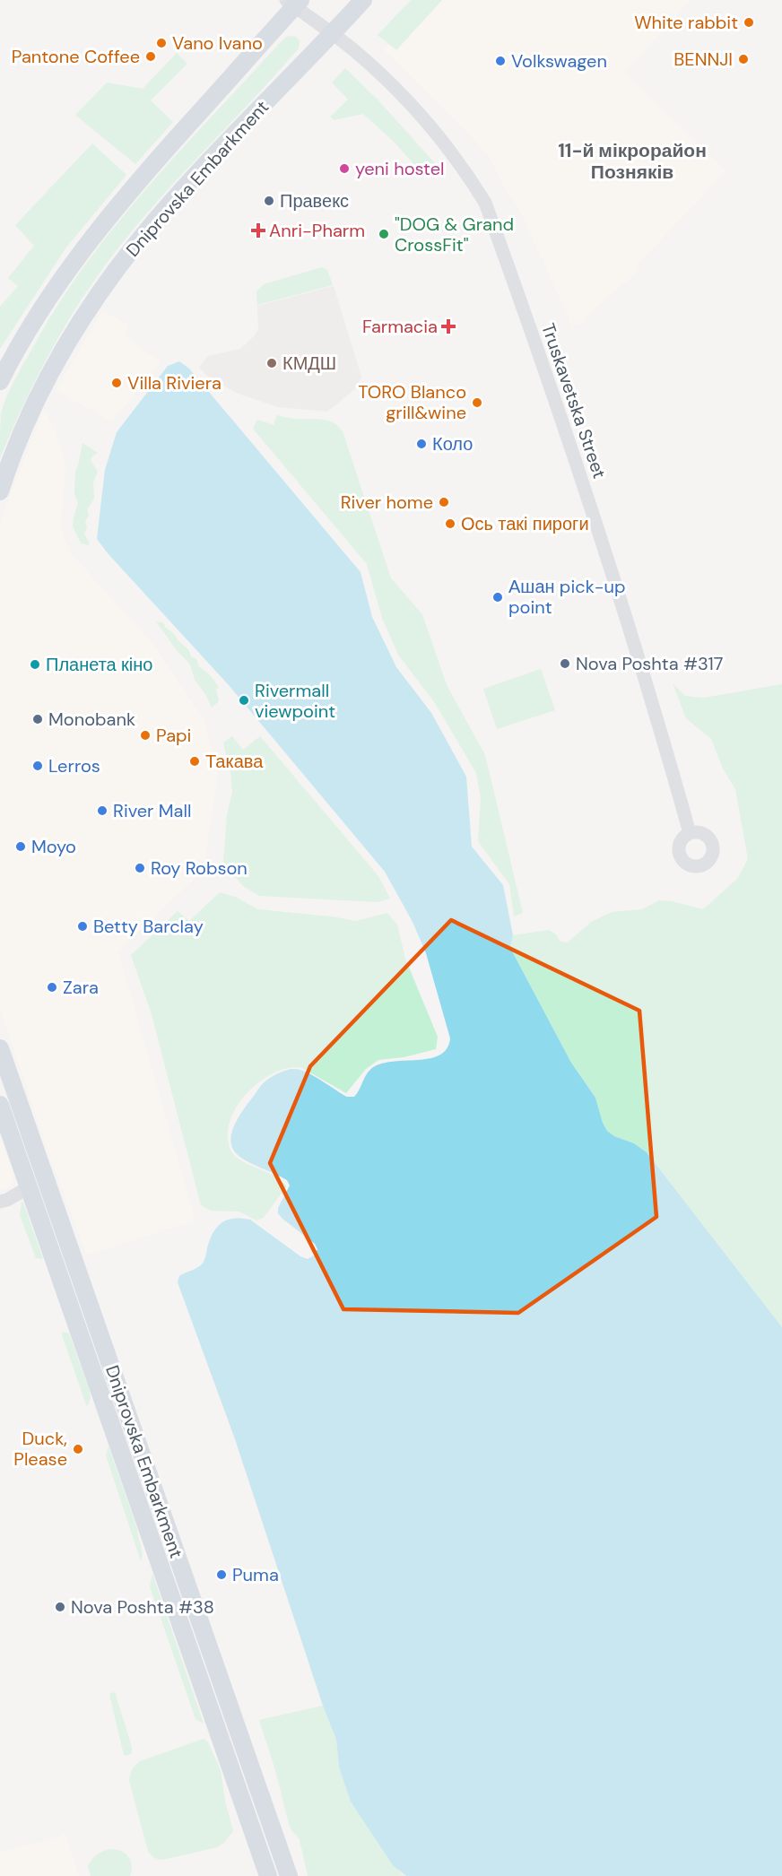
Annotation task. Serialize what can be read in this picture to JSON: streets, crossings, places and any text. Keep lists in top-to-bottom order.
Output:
{
  "streets": {
    "main road": ["Dniprovska Embarkment"],
    "street": ["Truskavetska Street"]
  },
  "crossings": [
    ["Dniprovska Embarkment", "Truskavetska Street"]
  ],
  "districts": ["11-й мікрорайон Позняків"],
  "places": {
    "other": [
      "White rabbit",
      "Vano Ivano",
      "Pantone Coffee",
      "BENNJI",
      "Volkswagen",
      "yeni hostel",
      "Правекс",
      "\"DOG & Grand CrossFit\"",
      "КМДШ",
      "Villa Riviera",
      "TORO Blanco grill&wine",
      "Коло",
      "River home",
      "Ось такі пироги",
      "Ашан pick-up point",
      "Nova Poshta #317",
      "Планета кіно",
      "Rivermall viewpoint",
      "Monobank",
      "Papi",
      "Такава",
      "Lerros",
      "River Mall",
      "Moyo",
      "Roy Robson",
      "Betty Barclay",
      "Zara",
      "Duck, Please",
      "Puma",
      "Nova Poshta #38"
    ],
    "health": ["Anri-Pharm", "Farmacia"]
  }
}
